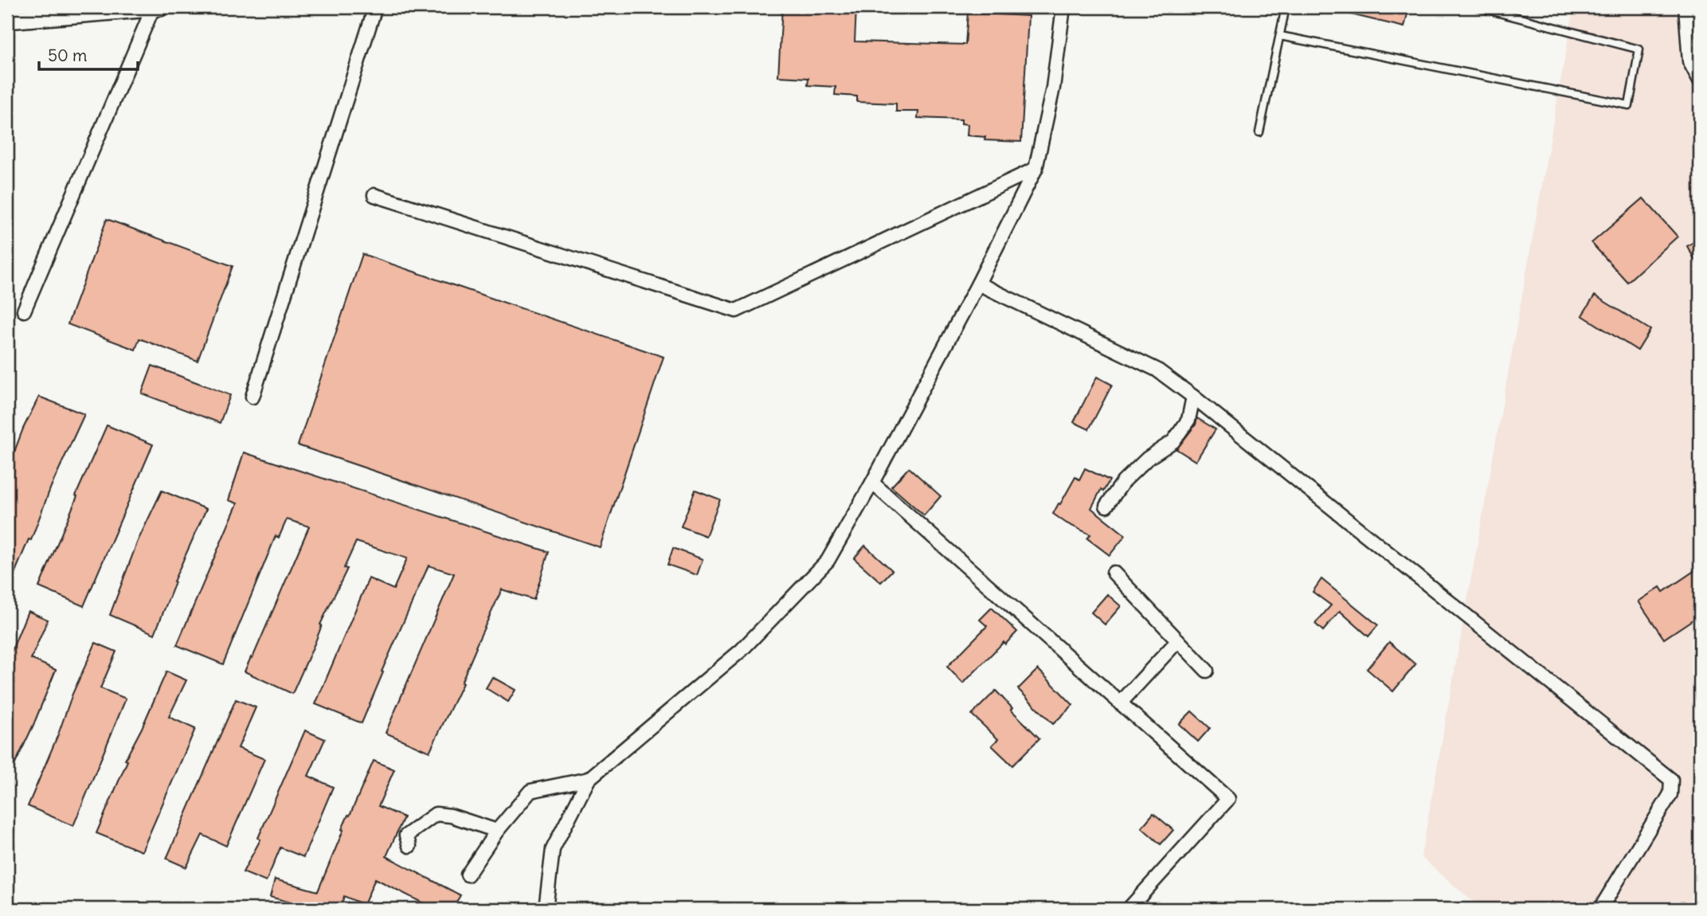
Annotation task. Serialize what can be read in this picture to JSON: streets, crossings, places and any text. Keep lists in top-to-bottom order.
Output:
{
  "scale_bar": "50 m"
}
